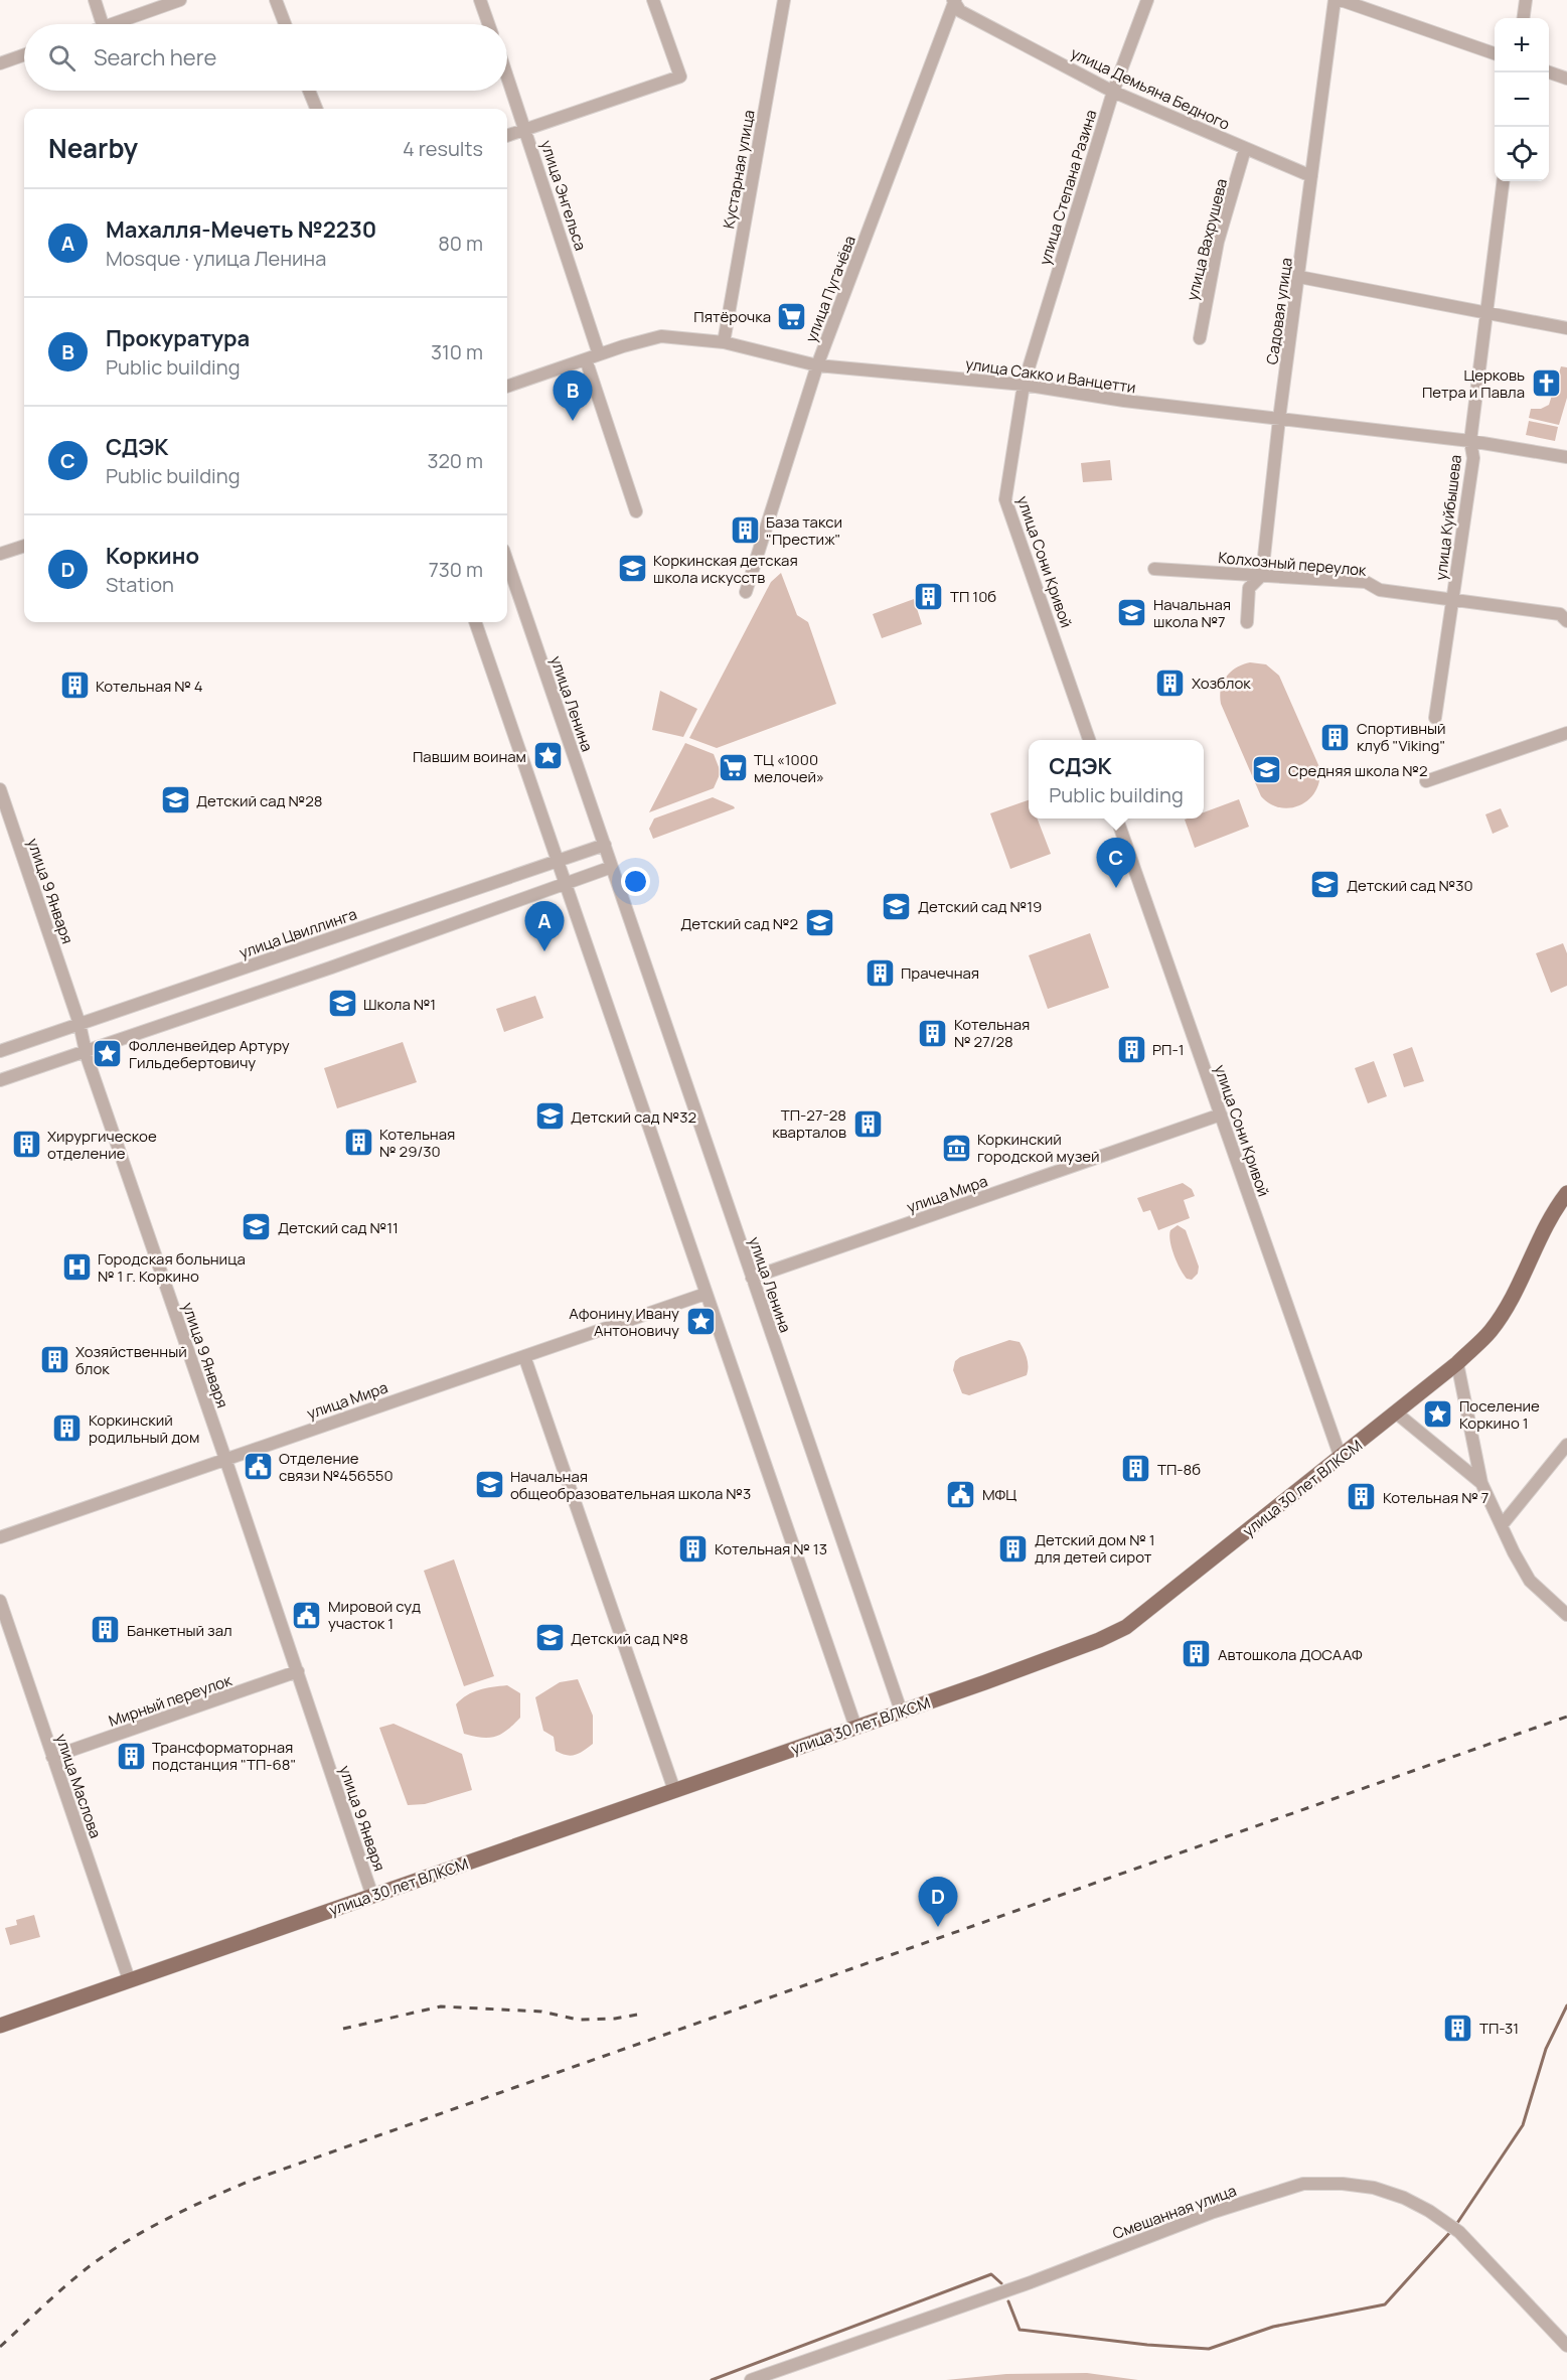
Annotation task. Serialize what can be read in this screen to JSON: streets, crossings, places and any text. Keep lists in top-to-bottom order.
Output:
{
  "streets": {
    "main road": ["улица 30 лет ВЛКСМ"],
    "street": [
      "улица Демьяна Бедного",
      "Кустарная улица",
      "улица Степана Разина",
      "улица Энгельса",
      "улица Вахрушева",
      "улица Пугачёва",
      "Садовая улица",
      "улица Сакко и Ванцетти",
      "улица Куйбышева",
      "улица Сони Кривой",
      "Колхозный переулок",
      "улица Ленина",
      "улица 9 Января",
      "улица Цвиллинга",
      "улица Мира",
      "Мирный переулок",
      "улица Маслова",
      "Смешанная улица"
    ]
  },
  "crossings": [
    ["улица Демьяна Бедного", "улица Степана Разина"],
    ["улица Демьяна Бедного", "улица Вахрушева"],
    ["улица Демьяна Бедного", "улица Пугачёва"],
    ["улица Демьяна Бедного", "Садовая улица"],
    ["Кустарная улица", "улица Сакко и Ванцетти"],
    ["улица Степана Разина", "улица Сакко и Ванцетти"],
    ["улица Степана Разина", "улица Сони Кривой"],
    ["улица Энгельса", "улица Сакко и Ванцетти"],
    ["улица Пугачёва", "улица Сакко и Ванцетти"],
    ["Садовая улица", "улица Сакко и Ванцетти"],
    ["Садовая улица", "Колхозный переулок"],
    ["улица Сакко и Ванцетти", "улица Куйбышева"],
    ["улица Сакко и Ванцетти", "улица Сони Кривой"],
    ["улица Куйбышева", "Колхозный переулок"],
    ["улица Сони Кривой", "улица Мира"],
    ["улица Сони Кривой", "улица 30 лет ВЛКСМ"],
    ["улица Ленина", "улица Цвиллинга"],
    ["улица Ленина", "улица Мира"],
    ["улица Ленина", "улица 30 лет ВЛКСМ"],
    ["улица 9 Января", "улица Цвиллинга"],
    ["улица 9 Января", "улица Мира"],
    ["улица 9 Января", "улица 30 лет ВЛКСМ"],
    ["улица 9 Января", "Мирный переулок"],
    ["улица 30 лет ВЛКСМ", "улица Маслова"],
    ["Мирный переулок", "улица Маслова"]
  ],
  "places": {
    "supermarket": ["Пятёрочка", "ТЦ «1000 мелочей»"],
    "church": ["Церковь Петра и Павла"],
    "building": [
      "База такси \"Престиж\"",
      "ТП 10б",
      "Хозблок",
      "Котельная № 4",
      "Спортивный клуб \"Viking\"",
      "Прачечная",
      "Котельная № 27/28",
      "РП-1",
      "ТП-27-28 кварталов",
      "Котельная № 29/30",
      "Хирургическое отделение",
      "Хозяйственный блок",
      "Коркинский родильный дом",
      "ТП-8б",
      "Котельная № 7",
      "Котельная № 13",
      "Детский дом № 1 для детей сирот",
      "Банкетный зал",
      "Автошкола ДОСААФ",
      "Трансформаторная подстанция \"ТП-68\"",
      "ТП-31"
    ],
    "school or university": [
      "Коркинская детская школа искусств",
      "Начальная школа №7",
      "Средняя школа №2",
      "Детский сад №28",
      "Детский сад №30",
      "Детский сад №19",
      "Детский сад №2",
      "Школа №1",
      "Детский сад №32",
      "Детский сад №11",
      "Начальная общеобразовательная школа №3",
      "Детский сад №8"
    ],
    "place": [
      "Павшим воинам",
      "Фолленвейдер Артуру Гильдебертовичу",
      "Афонину Ивану Антоновичу",
      "Поселение Коркино 1"
    ],
    "museum": ["Коркинский городской музей"],
    "hospital": ["Городская больница № 1 г. Коркино"],
    "public building": ["Отделение связи №456550", "МФЦ", "Мировой суд участок 1"]
  },
  "page": {
    "map_buttons": ["+", "−"],
    "search": "Search here",
    "heading": ["Nearby", "4 results"],
    "list": [
      {
        "mark": "A",
        "name": "Махалля-Мечеть №2230",
        "note": "Mosque · улица Ленина",
        "value": "80 m"
      },
      {
        "mark": "B",
        "name": "Прокуратура",
        "note": "Public building",
        "value": "310 m"
      },
      {
        "mark": "C",
        "name": "СДЭК",
        "note": "Public building",
        "value": "320 m"
      },
      {
        "mark": "D",
        "name": "Коркино",
        "note": "Station",
        "value": "730 m"
      }
    ],
    "pins": [
      "B",
      "C",
      "A",
      "D"
    ],
    "popup": ["СДЭК", "Public building"]
  }
}
